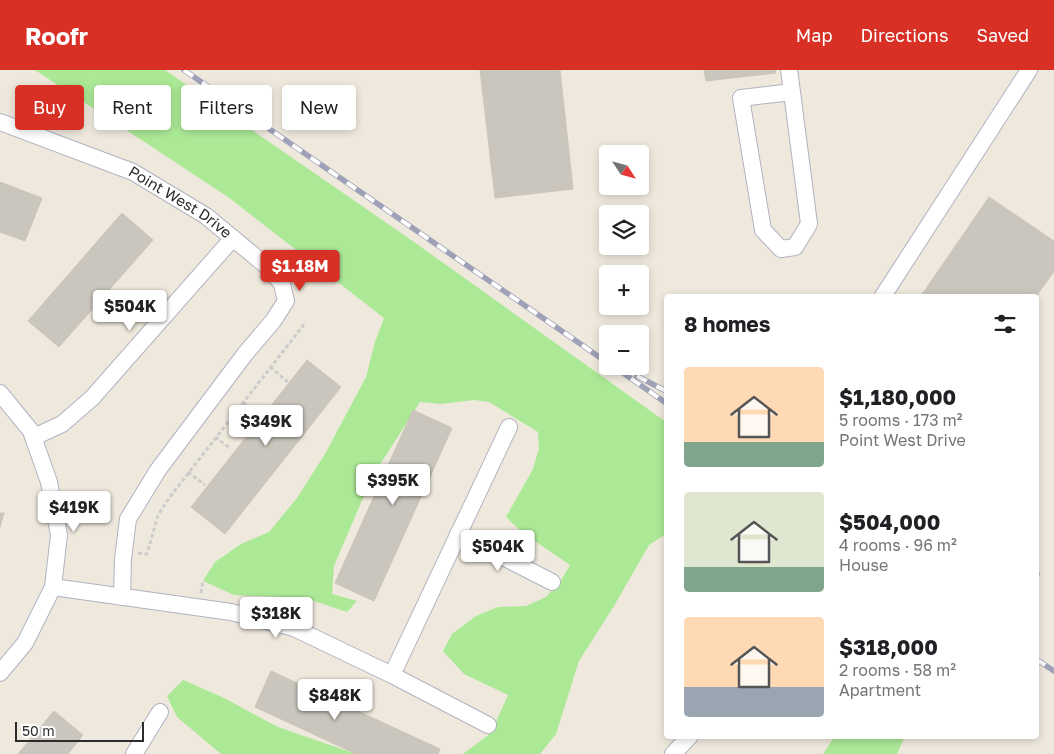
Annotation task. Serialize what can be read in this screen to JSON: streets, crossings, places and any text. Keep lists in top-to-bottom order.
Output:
{
  "streets": {
    "street": ["Point West Drive"]
  },
  "scale_bar": "50 m",
  "north": "bottom right",
  "page": {
    "header": "Roofr",
    "nav": ["Map", "Directions", "Saved"],
    "chip": [
      "Buy",
      "Rent",
      "Filters",
      "New"
    ],
    "map_buttons": ["+", "−"],
    "price": [
      "$1.18M",
      "$504K",
      "$349K",
      "$395K",
      "$419K",
      "$504K",
      "$318K",
      "$848K"
    ],
    "heading": "8 homes",
    "list": [
      {
        "name": "$1,180,000",
        "note": "5 rooms · 173 m² · Point West Drive"
      },
      {
        "name": "$504,000",
        "note": "4 rooms · 96 m² · House"
      },
      {
        "name": "$318,000",
        "note": "2 rooms · 58 m² · Apartment"
      }
    ],
    "scale": "50 m"
  }
}
